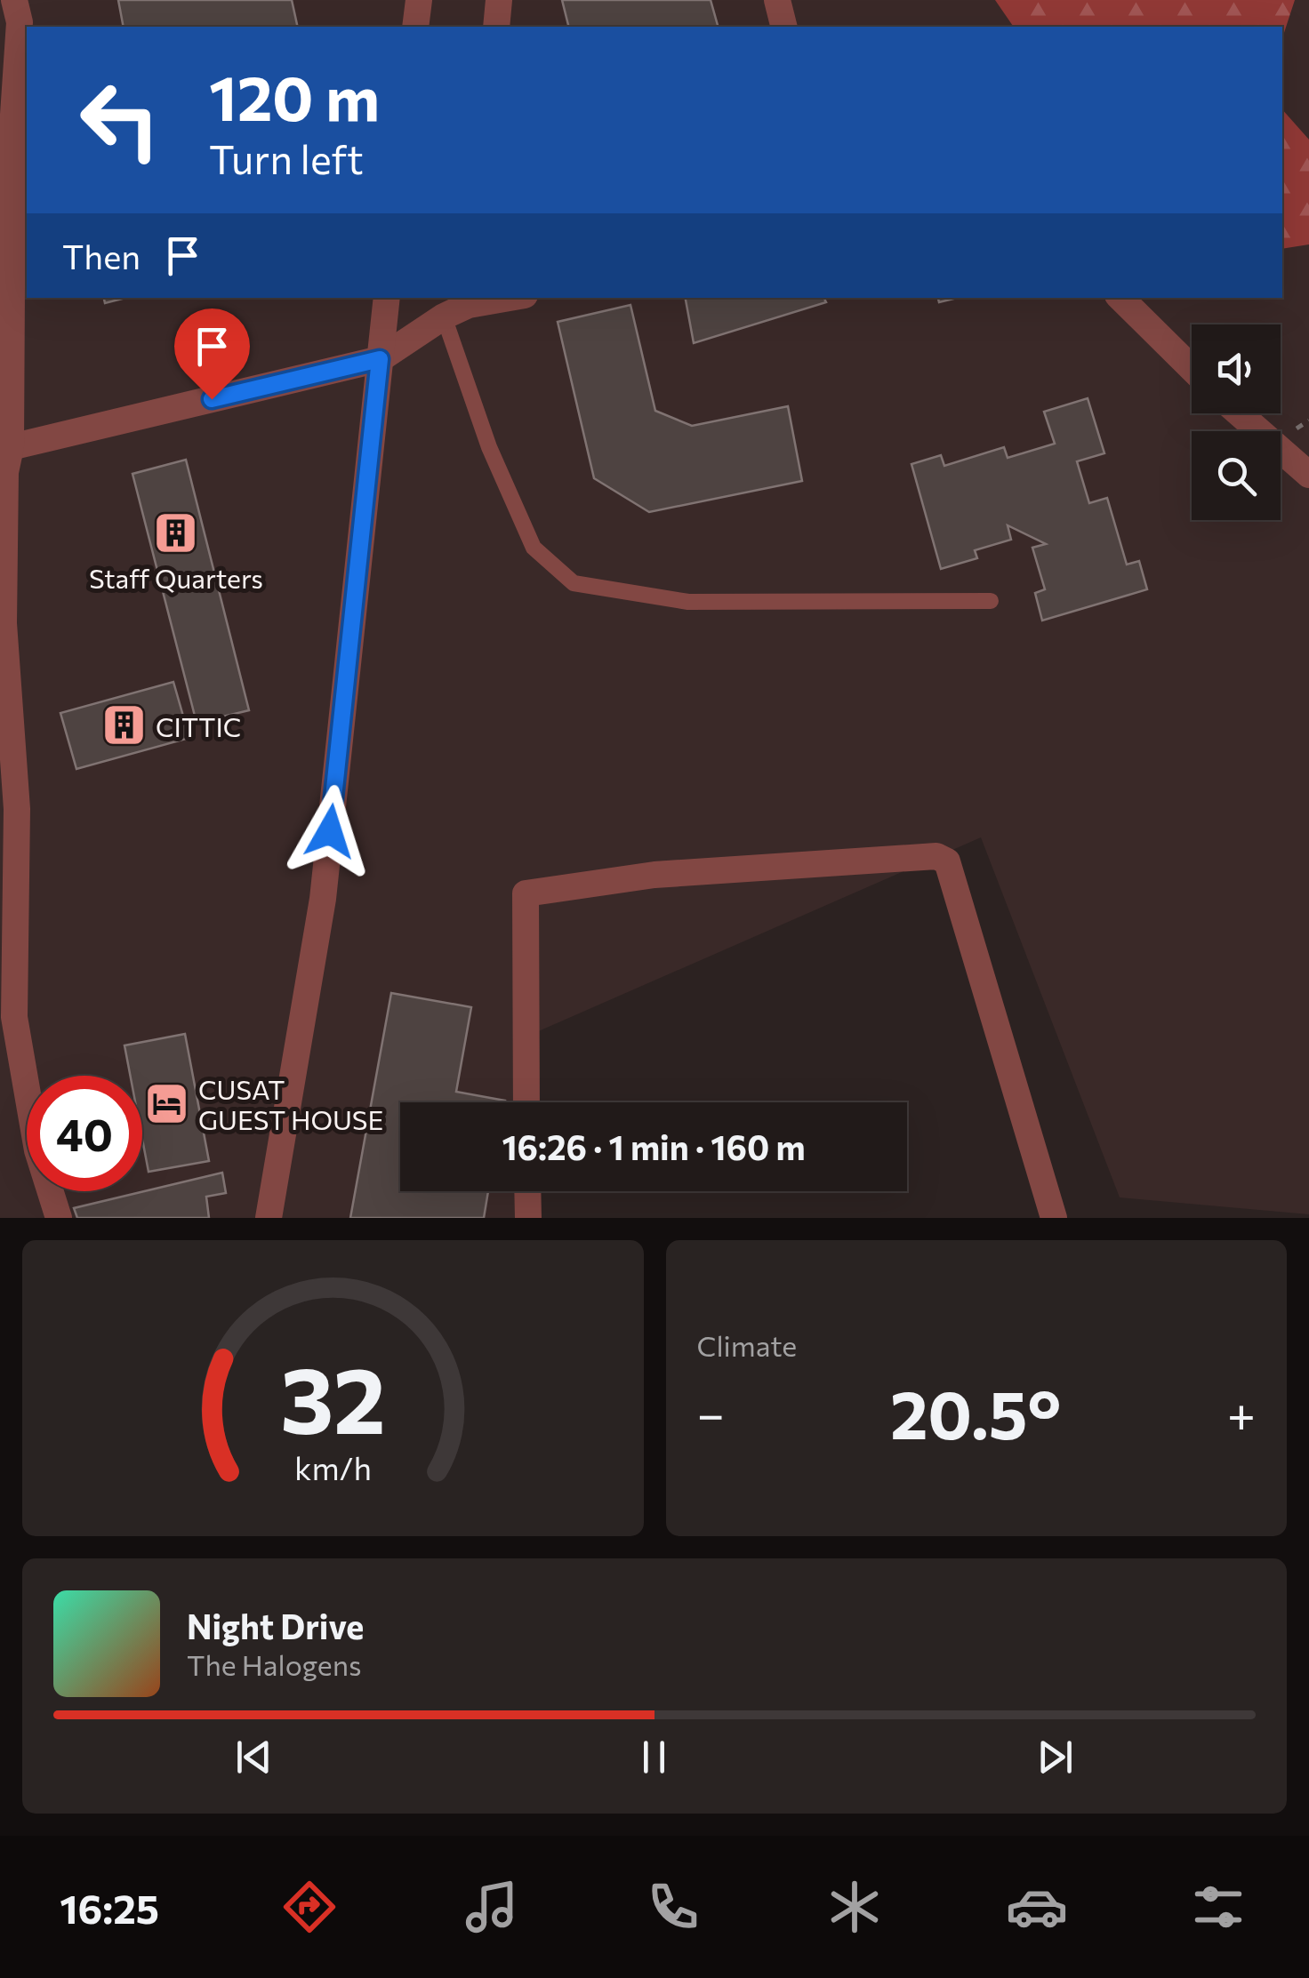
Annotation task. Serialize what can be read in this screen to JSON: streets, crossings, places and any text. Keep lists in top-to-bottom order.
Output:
{
  "places": {
    "building": ["Staff Quarters", "CITTIC"],
    "hotel": ["CUSAT GUEST HOUSE"]
  },
  "page": {
    "turn": ["120 m", "Turn left"],
    "then": "Then",
    "limit": "40",
    "trip": "16:26 · 1 min · 160 m",
    "tile": "Climate",
    "heat": ["−", "20.5°", "+"],
    "song": ["Night Drive", "The Halogens"],
    "tabs": "16:25",
    "gauge": ["32", "km/h"]
  }
}
